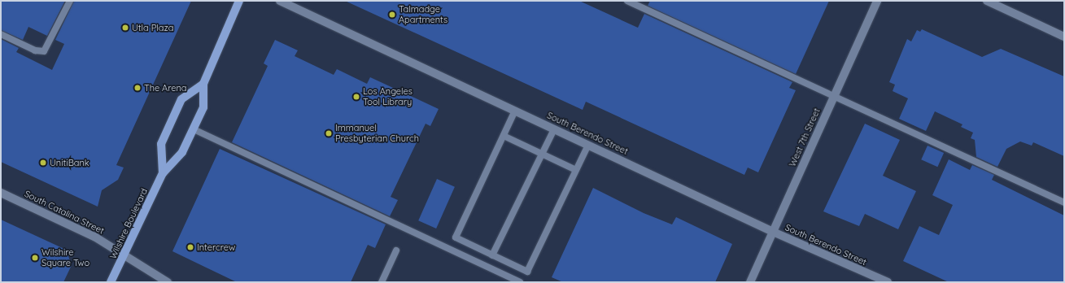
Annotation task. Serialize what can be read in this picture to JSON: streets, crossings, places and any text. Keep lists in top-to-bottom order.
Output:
{
  "streets": {
    "main road": ["Wilshire Boulevard"],
    "street": ["South Berendo Street", "West 7th Street", "South Catalina Street"]
  },
  "crossings": [
    ["South Berendo Street", "West 7th Street"],
    ["South Catalina Street", "Wilshire Boulevard"]
  ],
  "places": [
    "Talmadge Apartments",
    "Utla Plaza",
    "The Arena",
    "Los Angeles Tool Library",
    "Immanuel Presbyterian Church",
    "UnitiBank",
    "Intercrew",
    "Wilshire Square Two"
  ]
}
